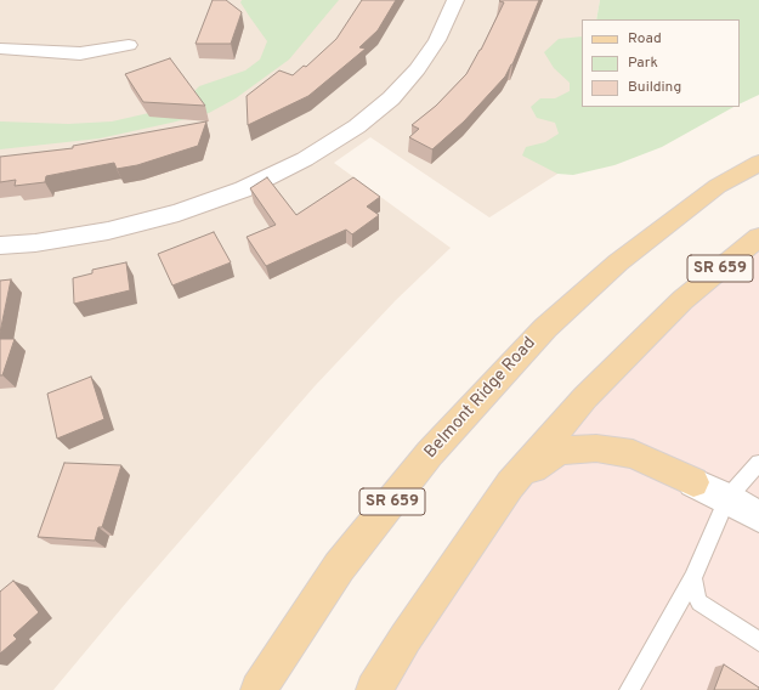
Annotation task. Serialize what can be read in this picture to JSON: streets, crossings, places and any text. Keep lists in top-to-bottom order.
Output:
{
  "streets": {
    "main road": ["SR 659", "Belmont Ridge Road"]
  },
  "legend": ["Road", "Park", "Building"]
}
